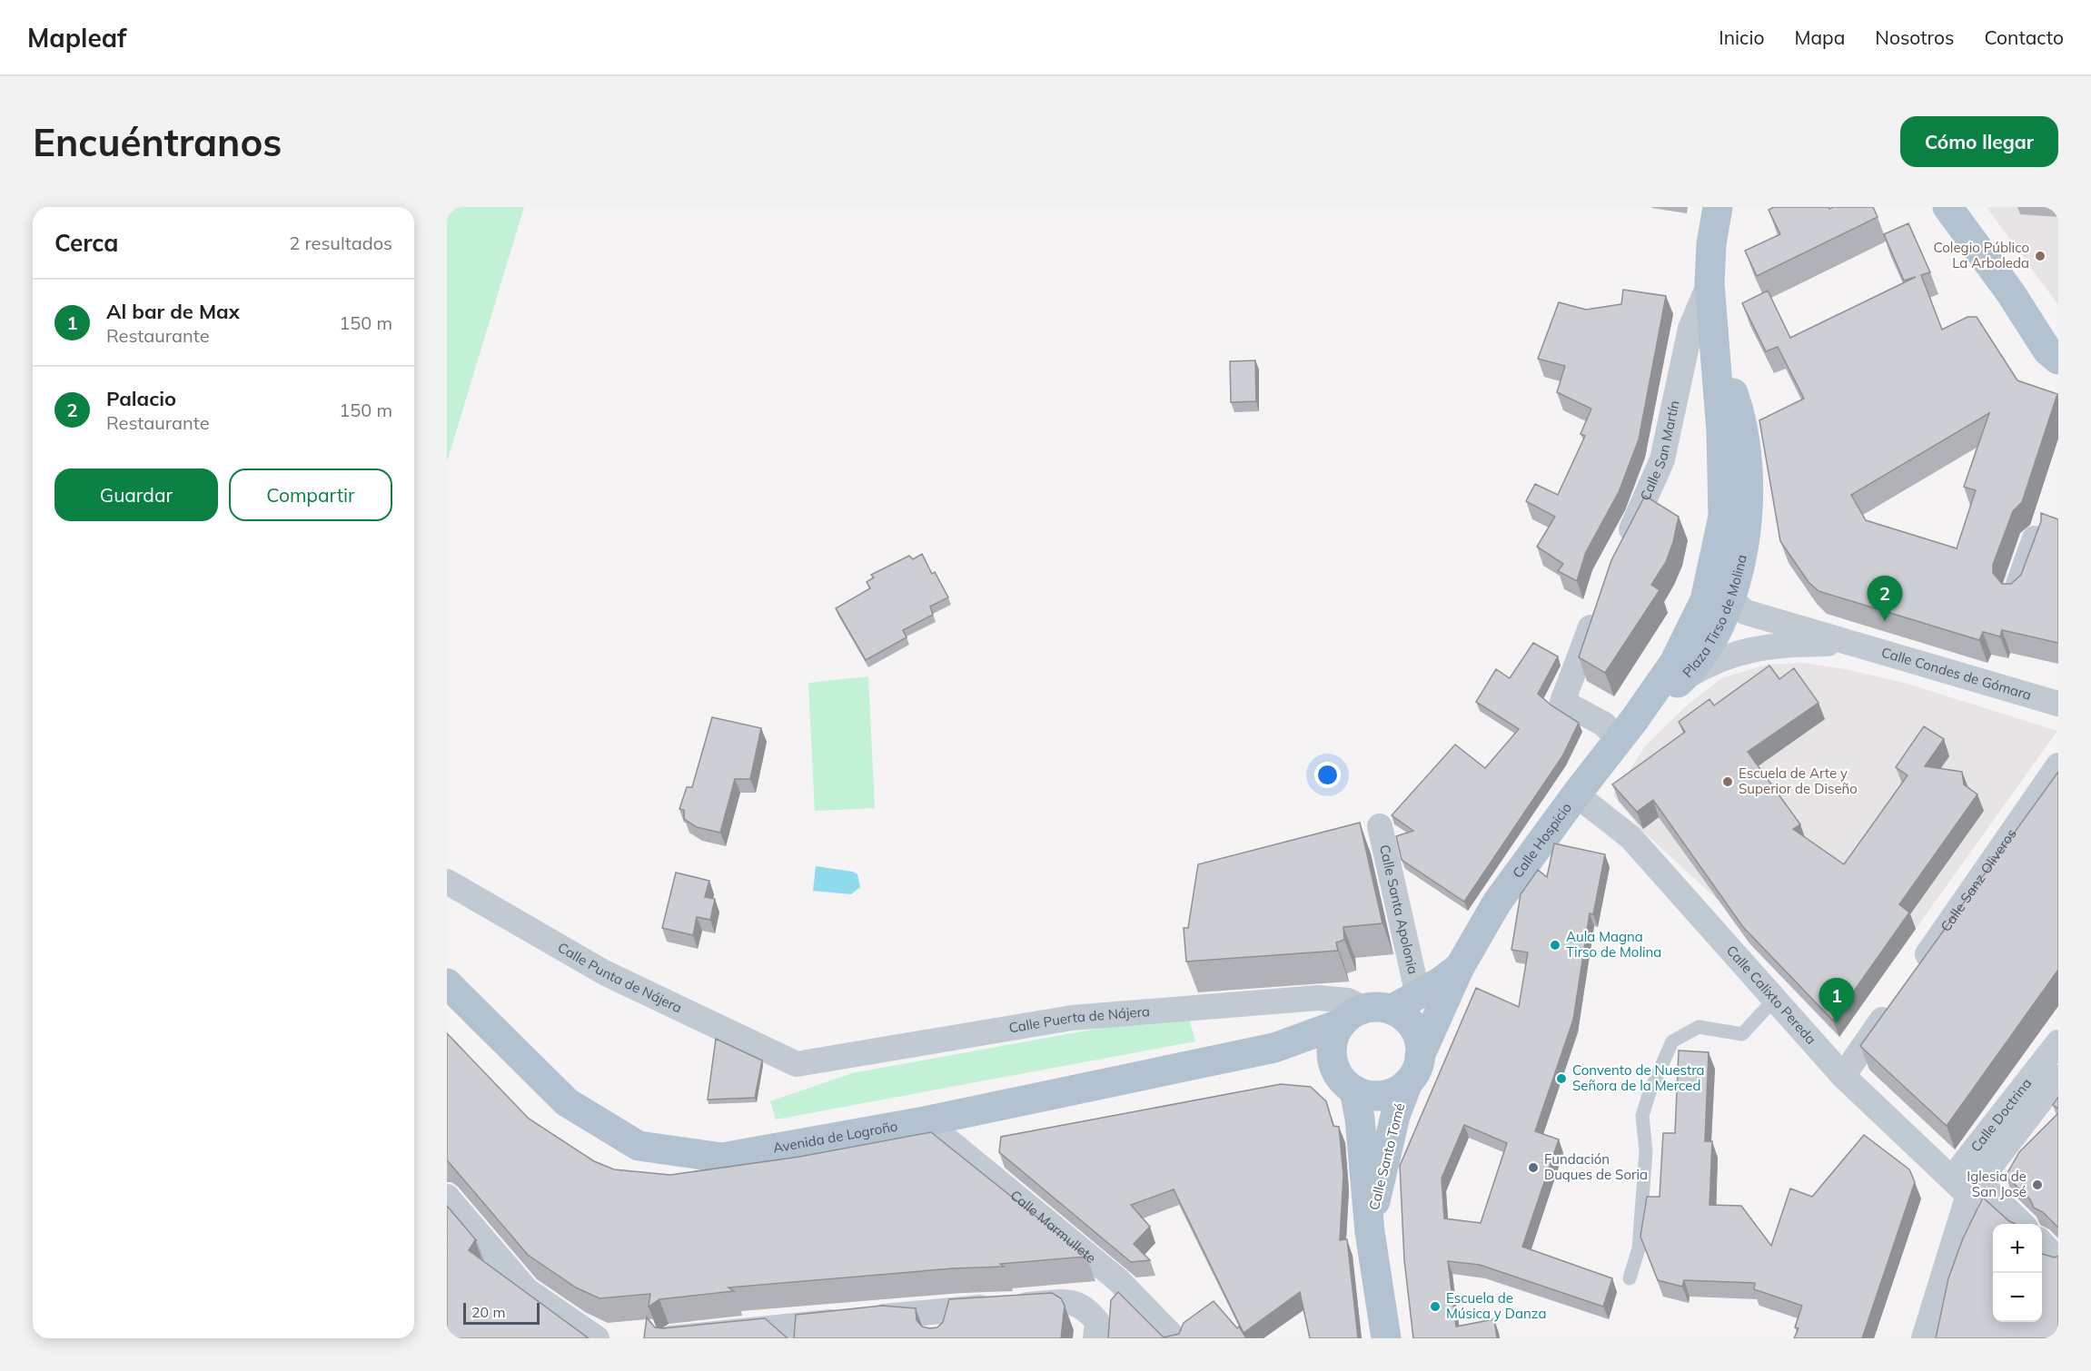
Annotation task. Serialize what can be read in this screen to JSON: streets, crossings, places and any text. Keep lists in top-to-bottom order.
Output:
{
  "streets": {
    "main road": [
      "Plaza Tirso de Molina",
      "Calle Hospicio",
      "Avenida de Logroño",
      "Calle Santo Tomé"
    ],
    "street": [
      "Calle San Martín",
      "Calle Condes de Gómara",
      "Calle Sanz Oliveros",
      "Calle Santa Apolonia",
      "Calle Punta de Nájera",
      "Calle Calixto Pereda",
      "Calle Puerta de Nájera",
      "Calle Doctrina",
      "Calle Marmullete"
    ]
  },
  "crossings": [
    ["Calle San Martín", "Plaza Tirso de Molina"],
    ["Plaza Tirso de Molina", "Calle Condes de Gómara"],
    ["Plaza Tirso de Molina", "Calle Hospicio"],
    ["Calle Hospicio", "Calle Santa Apolonia"],
    ["Calle Hospicio", "Calle Calixto Pereda"],
    ["Calle Hospicio", "Calle Puerta de Nájera"],
    ["Calle Hospicio", "Avenida de Logroño"],
    ["Calle Hospicio", "Calle Santo Tomé"],
    ["Calle Punta de Nájera", "Calle Puerta de Nájera"],
    ["Calle Calixto Pereda", "Calle Doctrina"],
    ["Calle Puerta de Nájera", "Avenida de Logroño"],
    ["Calle Puerta de Nájera", "Calle Santo Tomé"],
    ["Avenida de Logroño", "Calle Santo Tomé"],
    ["Avenida de Logroño", "Calle Marmullete"]
  ],
  "places": [
    "Colegio Público La Arboleda",
    "Escuela de Arte y Superior de Diseño",
    "Aula Magna Tirso de Molina",
    "Convento de Nuestra Señora de la Merced",
    "Fundación Duques de Soria",
    "Iglesia de San José",
    "Escuela de Música y Danza"
  ],
  "scale_bar": "20 m",
  "page": {
    "header": "Mapleaf",
    "nav": [
      "Inicio",
      "Mapa",
      "Nosotros",
      "Contacto"
    ],
    "buttons": [
      "Cómo llegar",
      ["Guardar", "Compartir"]
    ],
    "title": "Encuéntranos",
    "heading": ["Cerca", "2 resultados"],
    "list": [
      {
        "mark": "1",
        "name": "Al bar de Max",
        "note": "Restaurante",
        "value": "150 m"
      },
      {
        "mark": "2",
        "name": "Palacio",
        "note": "Restaurante",
        "value": "150 m"
      }
    ],
    "pins": ["2", "1"],
    "map_buttons": ["+", "−"],
    "scale": "20 m"
  }
}
